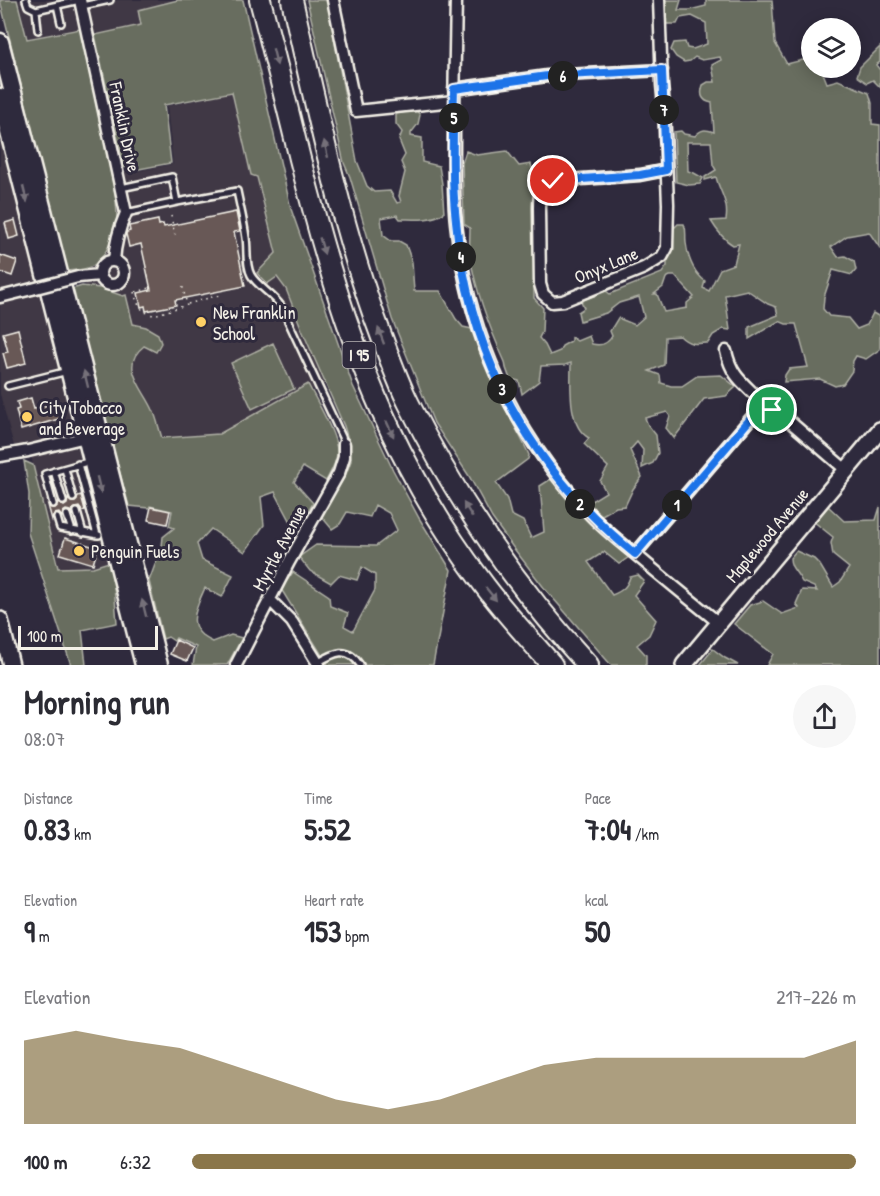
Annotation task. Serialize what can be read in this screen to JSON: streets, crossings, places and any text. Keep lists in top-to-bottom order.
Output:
{
  "streets": {
    "highway": ["I 95"],
    "street": [
      "Franklin Drive",
      "Onyx Lane",
      "Maplewood Avenue",
      "Myrtle Avenue"
    ]
  },
  "places": ["New Franklin School", "City Tobacco and Beverage", "Penguin Fuels"],
  "scale_bar": "100 m",
  "page": {
    "pins": [
      "6",
      "7",
      "5",
      "4",
      "3",
      "2",
      "1"
    ],
    "scale": "100 m",
    "heading": ["Morning run", "08:07"],
    "stats": [
      ["Distance", "0.83 km"],
      ["Time", "5:52"],
      ["Pace", "7:04 /km"],
      ["Elevation", "9 m"],
      ["Heart rate", "153 bpm"],
      ["kcal", "50"]
    ],
    "chart": ["Elevation", "217–226 m"],
    "list": [
      {
        "name": "100 m",
        "note": "6:32"
      }
    ]
  }
}
